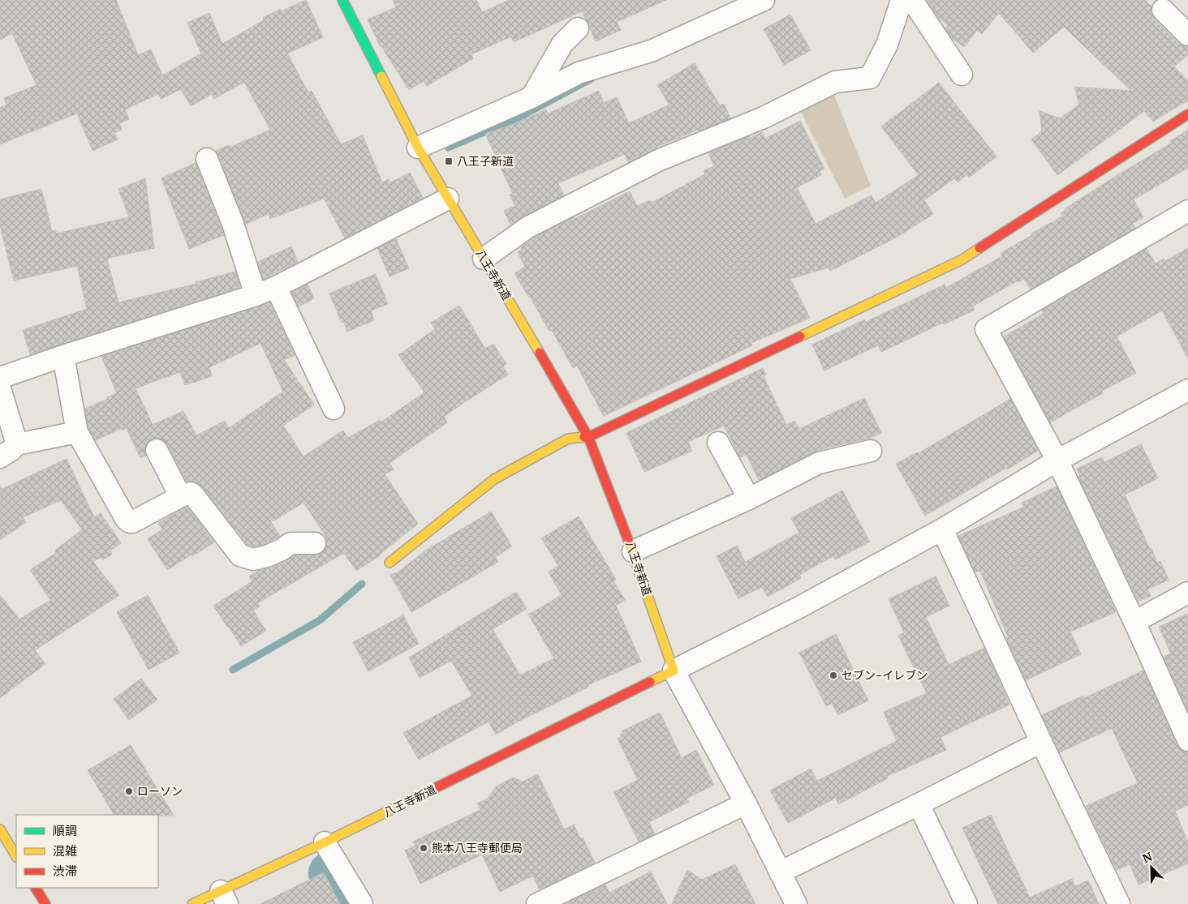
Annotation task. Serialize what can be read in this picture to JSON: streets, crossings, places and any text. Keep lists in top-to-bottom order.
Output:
{
  "streets": {
    "main road": ["八王寺新道"]
  },
  "places": {
    "transit": ["八王子新道"],
    "other": ["セブン-イレブン", "ローソン", "熊本八王寺郵便局"]
  },
  "legend": ["順調", "混雑", "渋滞"],
  "north": "top left"
}
